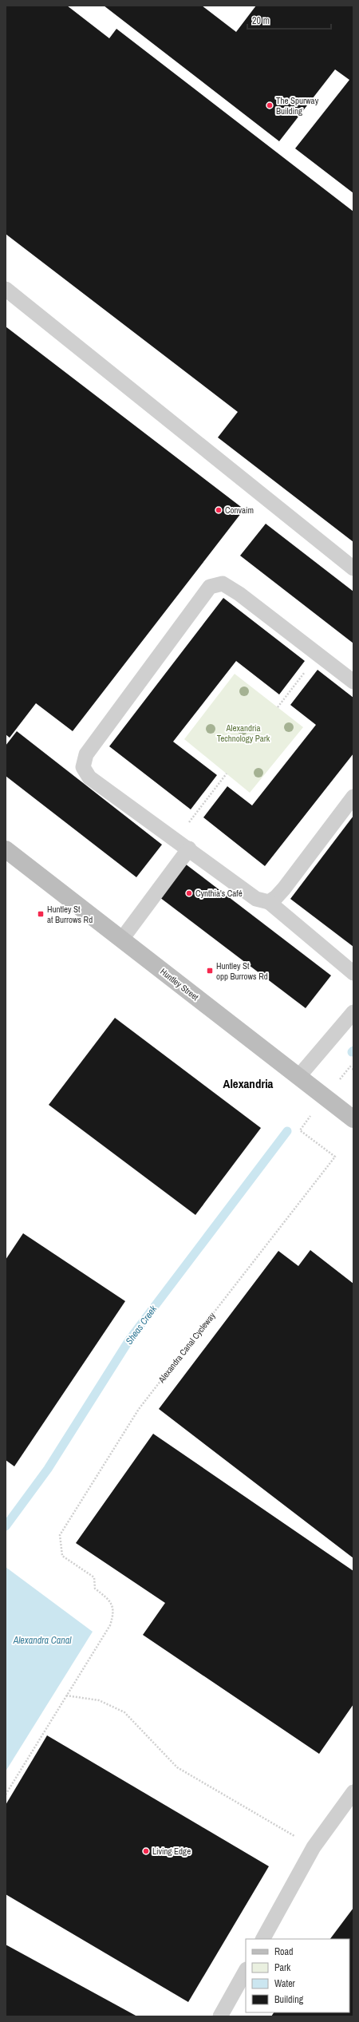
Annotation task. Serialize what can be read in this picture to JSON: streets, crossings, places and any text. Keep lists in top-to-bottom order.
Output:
{
  "streets": {
    "main road": ["Huntley Street"],
    "path": ["Alexandra Canal Cycleway"]
  },
  "districts": ["Alexandria"],
  "water": ["Sheas Creek", "Alexandra Canal"],
  "parks": ["Alexandria Technology Park"],
  "places": {
    "other": [
      "The Spurway Building",
      "Convaim",
      "Cynthia's Café",
      "Living Edge"
    ],
    "transit": ["Huntley St at Burrows Rd", "Huntley St opp Burrows Rd"]
  },
  "legend": [
    "Road",
    "Park",
    "Water",
    "Building"
  ],
  "scale_bar": "20 m"
}
